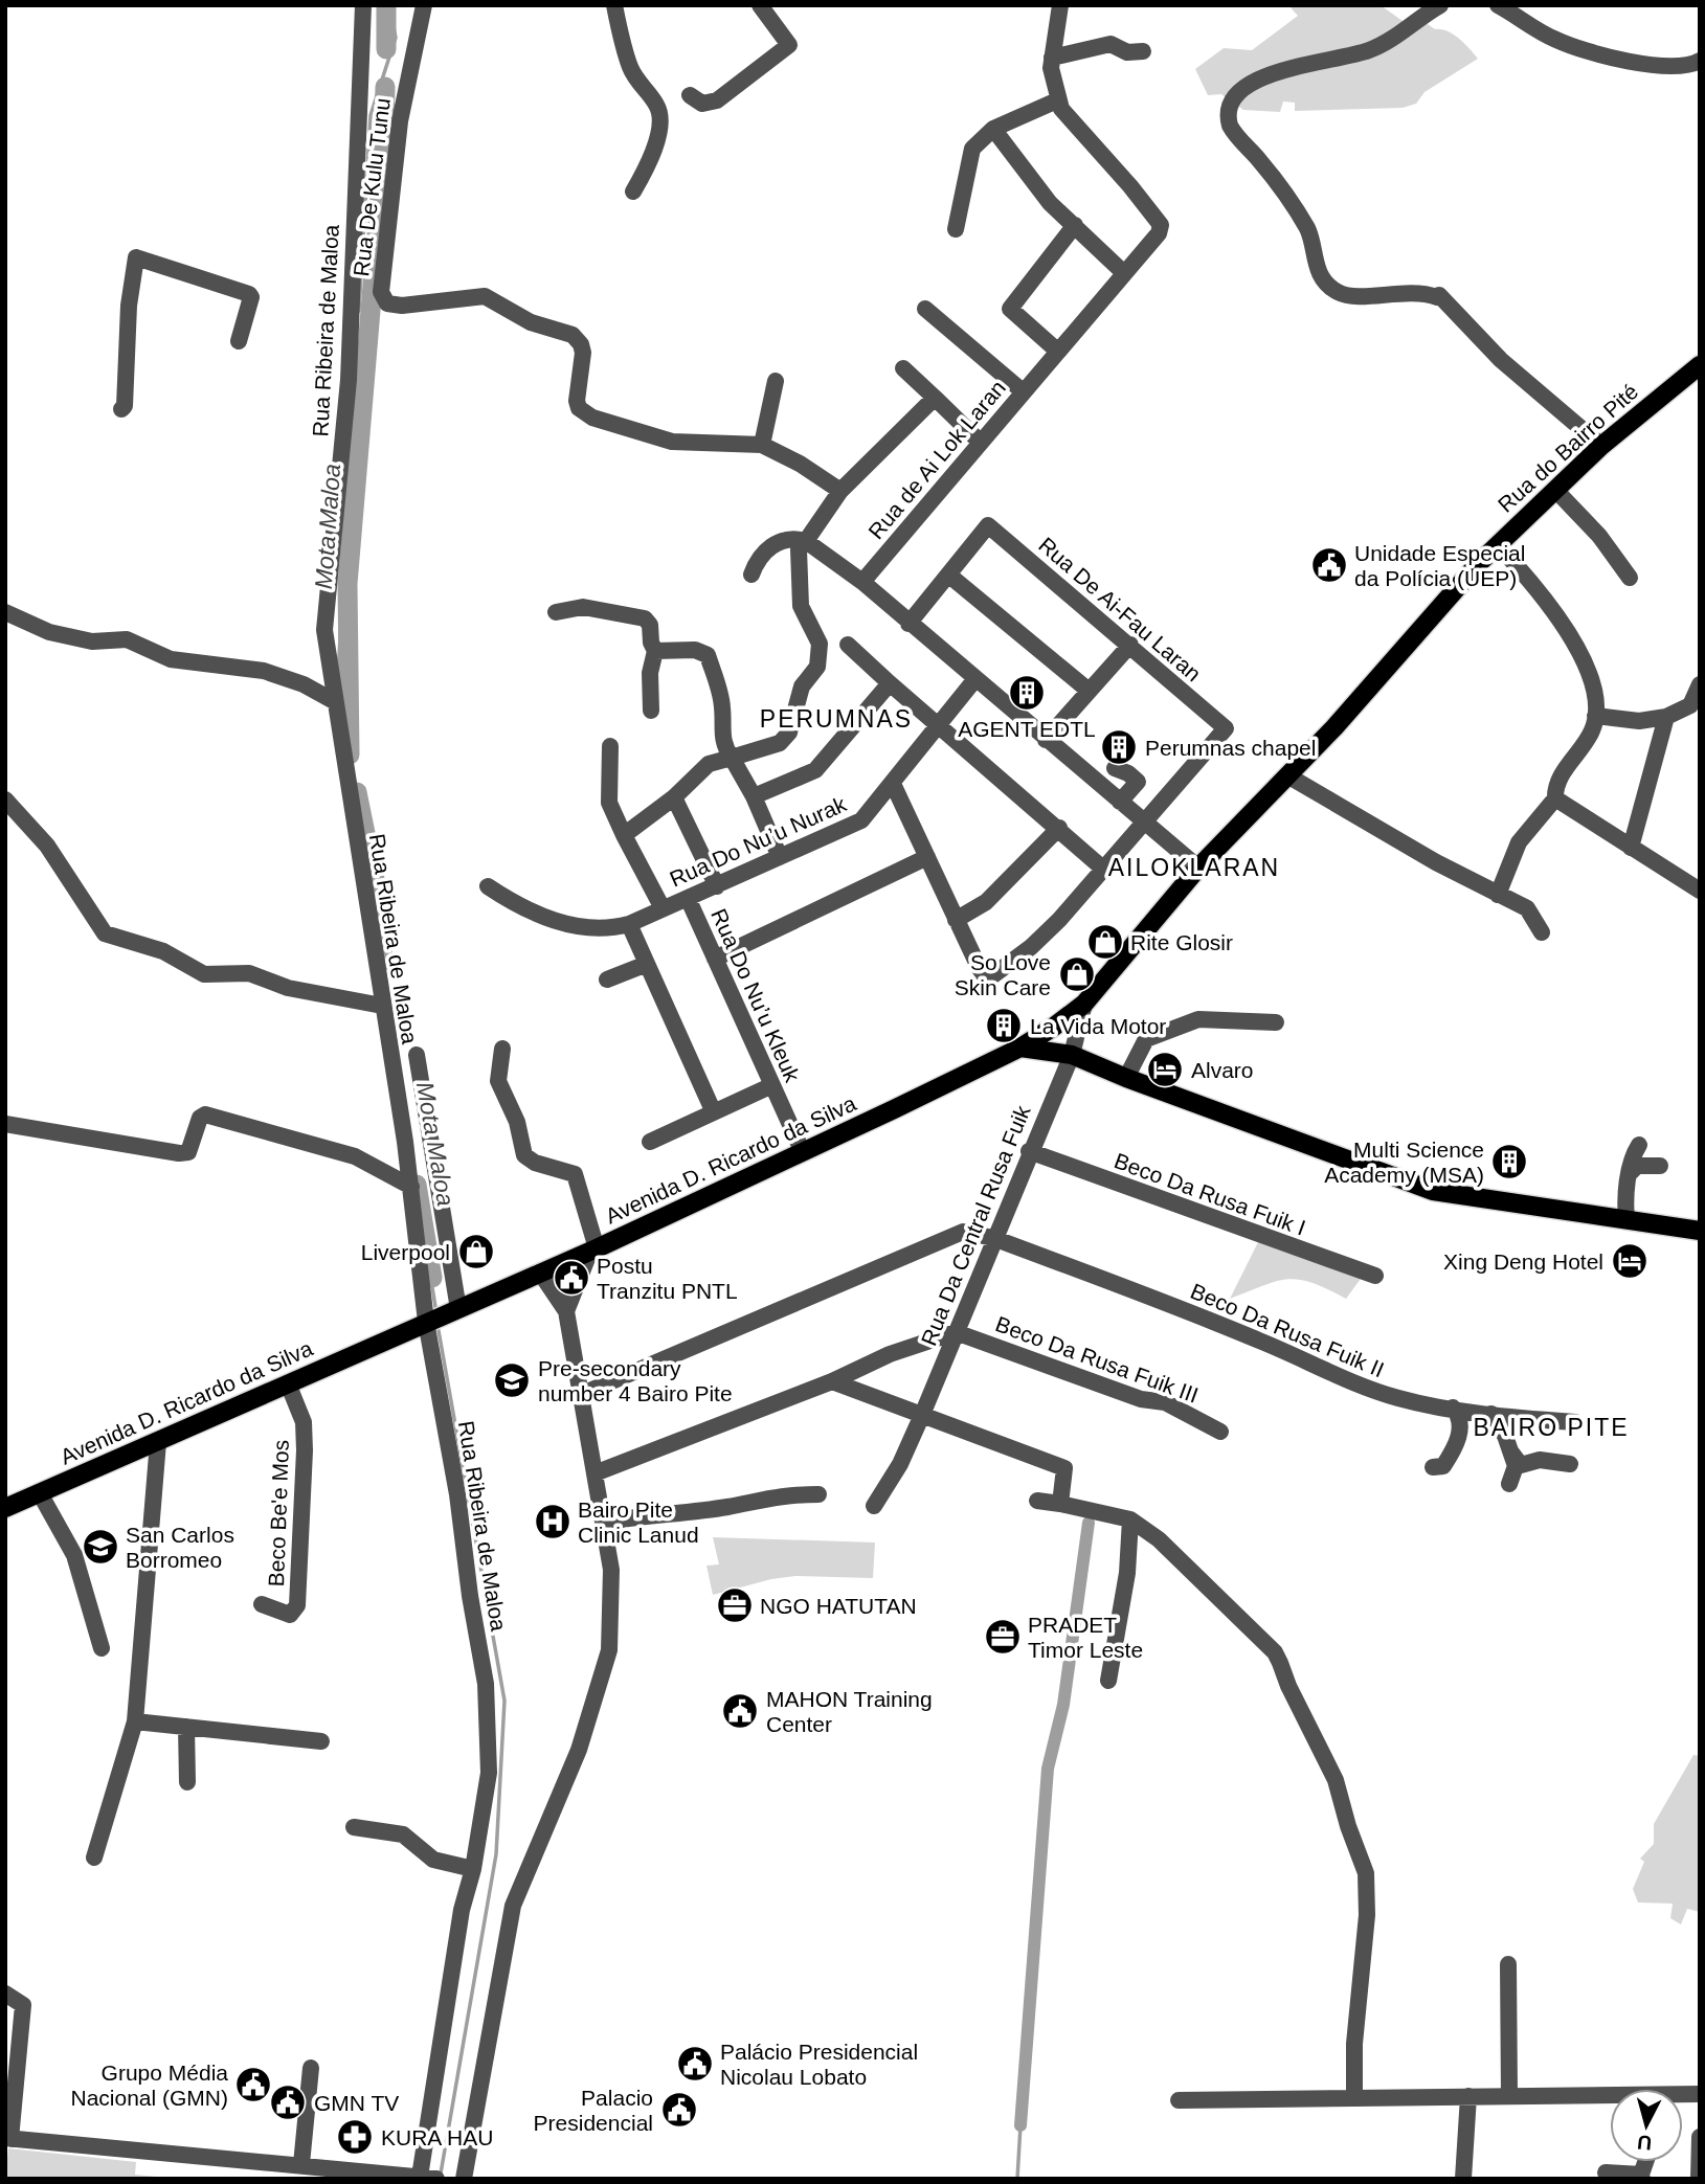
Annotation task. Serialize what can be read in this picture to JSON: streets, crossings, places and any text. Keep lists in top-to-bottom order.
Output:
{
  "streets": {
    "main road": ["Rua do Bairro Pité", "Avenida D. Ricardo da Silva"],
    "street": [
      "Rua De Kulu Tunu",
      "Rua Ribeira de Maloa",
      "Rua de Ai Lok Laran",
      "Rua De Ai-Fau Laran",
      "Rua Do Nu’u Nurak",
      "Rua Do Nu’u Kleuk",
      "Beco Da Rusa Fuik I",
      "Rua Da Central Rusa Fuik",
      "Beco Da Rusa Fuik II",
      "Beco Da Rusa Fuik III",
      "Beco Be'e Mos"
    ]
  },
  "crossings": [
    ["Rua Ribeira de Maloa", "Avenida D. Ricardo da Silva"],
    ["Rua do Bairro Pité", "Avenida D. Ricardo da Silva"],
    ["Rua do Bairro Pité", "Rua Da Central Rusa Fuik"],
    ["Rua Do Nu’u Nurak", "Rua Do Nu’u Kleuk"],
    ["Rua Do Nu’u Kleuk", "Avenida D. Ricardo da Silva"],
    ["Avenida D. Ricardo da Silva", "Beco Be'e Mos"],
    ["Beco Da Rusa Fuik I", "Rua Da Central Rusa Fuik"],
    ["Rua Da Central Rusa Fuik", "Beco Da Rusa Fuik II"],
    ["Rua Da Central Rusa Fuik", "Beco Da Rusa Fuik III"]
  ],
  "districts": ["PERUMNAS", "AILOKLARAN", "BAIRO PITE"],
  "water": ["Mota Maloa"],
  "places": {
    "public building": [
      "Unidade Especial da Polícia (UEP)",
      "Postu Tranzitu PNTL",
      "MAHON Training Center",
      "Palácio Presidencial Nicolau Lobato",
      "Grupo Média Nacional (GMN)",
      "GMN TV",
      "Palacio Presidencial"
    ],
    "building": [
      "AGENT EDTL",
      "Perumnas chapel",
      "La Vida Motor",
      "Multi Science Academy (MSA)"
    ],
    "shop": ["Rite Glosir", "So Love Skin Care", "Liverpool"],
    "hotel": ["Alvaro", "Xing Deng Hotel"],
    "school or university": ["Pre-secondary number 4 Bairo Pite", "San Carlos Borromeo"],
    "hospital": ["Bairo Pite Clinic Lanud"],
    "office": ["NGO HATUTAN", "PRADET Timor Leste"],
    "pharmacy": ["KURA HAU"]
  },
  "north": "bottom"
}
